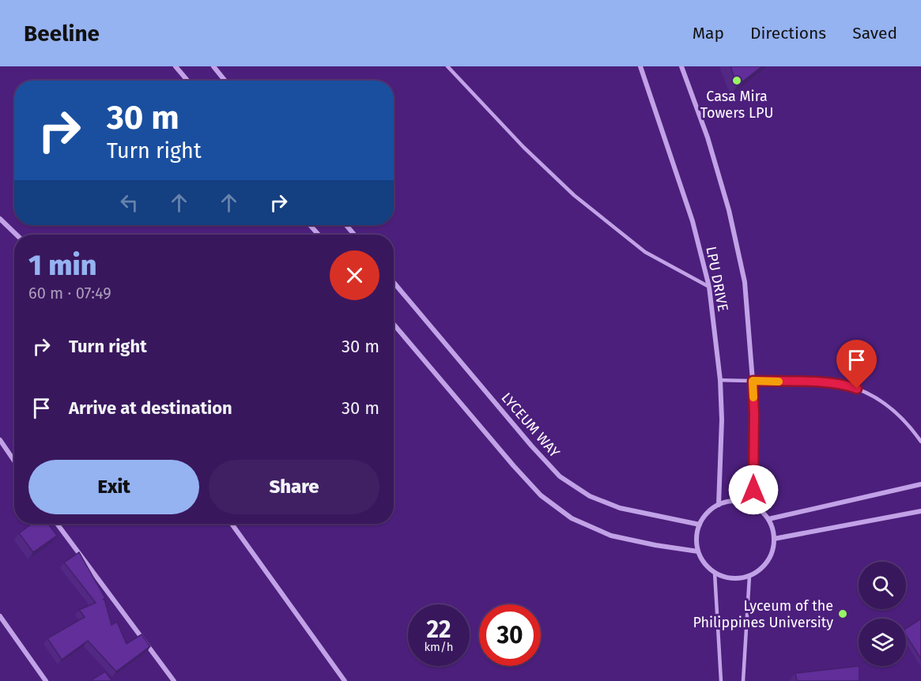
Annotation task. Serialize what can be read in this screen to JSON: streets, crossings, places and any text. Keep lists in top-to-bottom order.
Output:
{
  "streets": {
    "street": ["LPU DRIVE", "LYCEUM WAY"]
  },
  "crossings": [
    ["LPU DRIVE", "LYCEUM WAY"]
  ],
  "places": ["Casa Mira Towers LPU", "Lyceum of the Philippines University"],
  "page": {
    "header": "Beeline",
    "nav": ["Map", "Directions", "Saved"],
    "turn": ["30 m", "Turn right"],
    "heading": ["1 min", "60 m · 07:49"],
    "list": [
      {
        "name": "Turn right",
        "value": "30 m"
      },
      {
        "name": "Arrive at destination",
        "value": "30 m"
      }
    ],
    "buttons": ["Exit", "Share"],
    "speed": "22 km/h",
    "limit": "30"
  }
}
